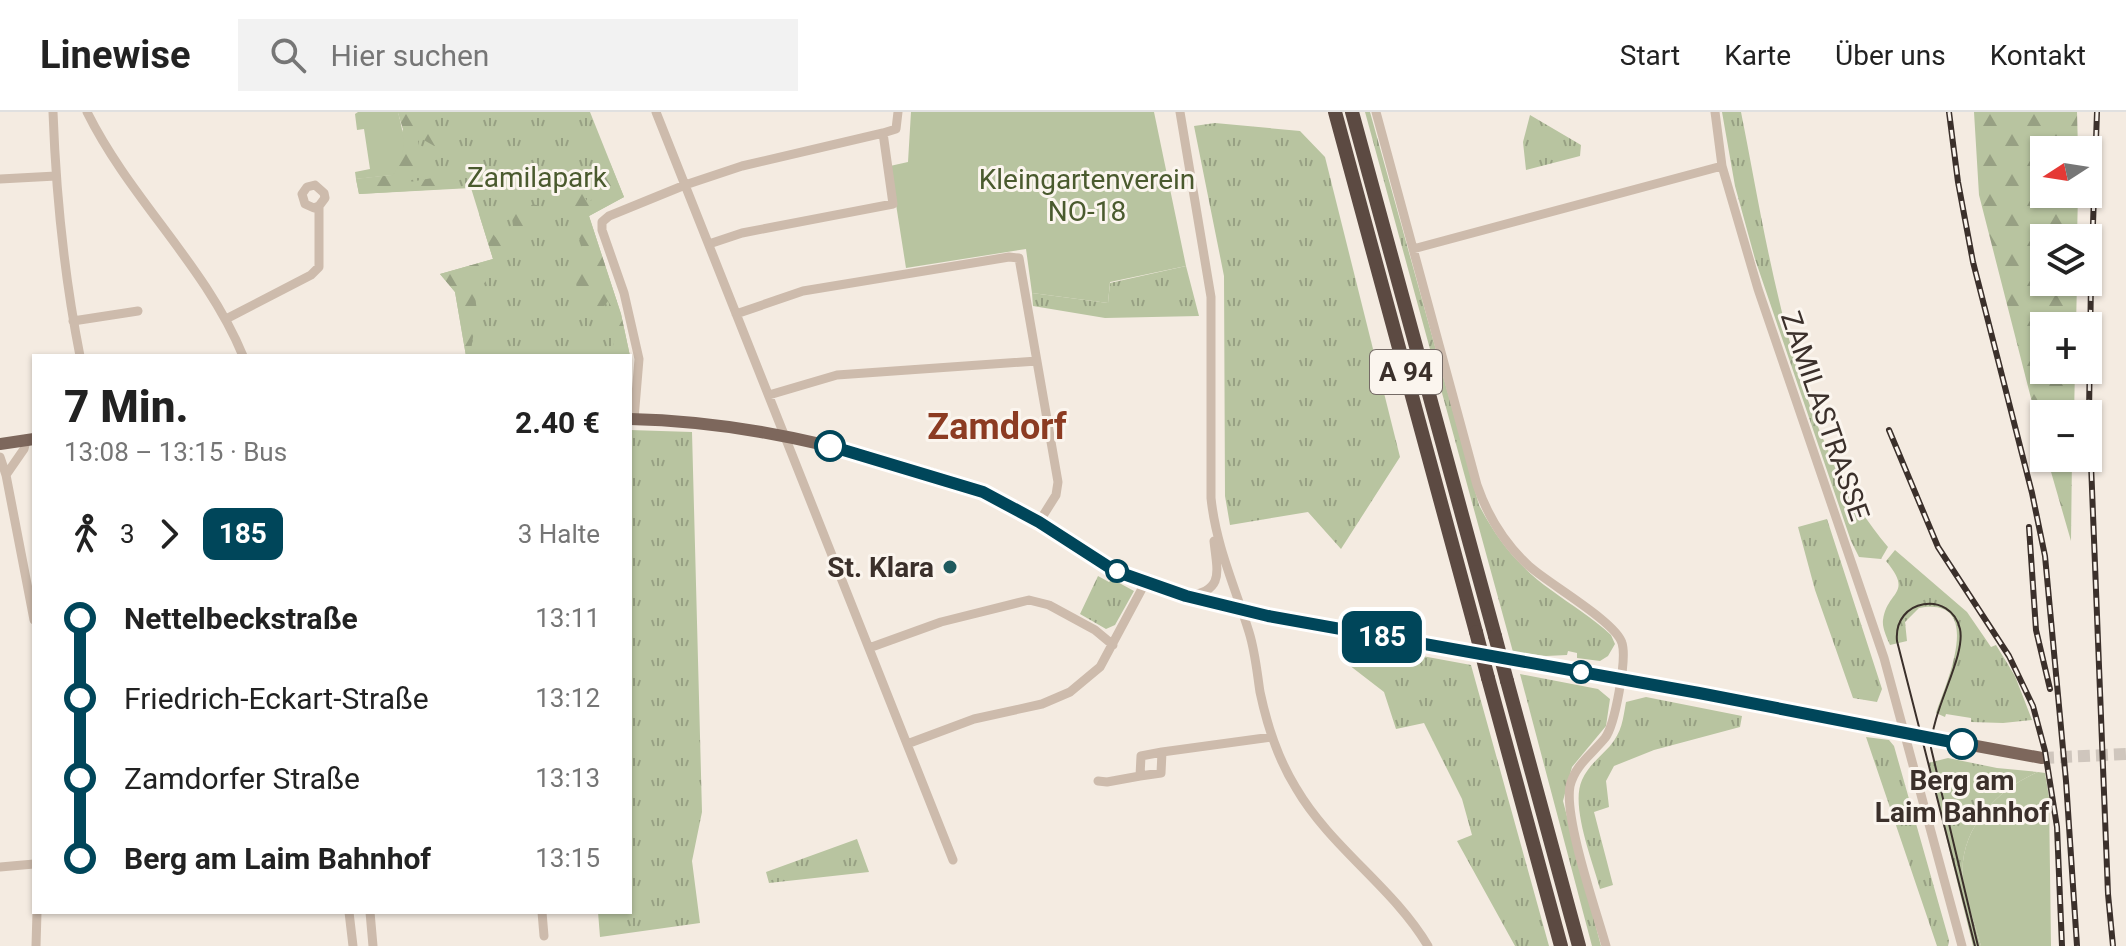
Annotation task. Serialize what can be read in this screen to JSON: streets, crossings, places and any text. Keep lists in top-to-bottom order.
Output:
{
  "streets": {
    "highway": ["A 94"],
    "street": ["ZAMILASTRASSE"]
  },
  "districts": ["Zamdorf"],
  "parks": ["Zamilapark", "Kleingartenverein NO-18"],
  "places": ["St. Klara", "Berg am Laim Bahnhof"],
  "lines": ["bus line 185"],
  "north": "left",
  "page": {
    "header": "Linewise",
    "search": "Hier suchen",
    "nav": [
      "Start",
      "Karte",
      "Über uns",
      "Kontakt"
    ],
    "on_map": "185",
    "map_buttons": ["+", "−"],
    "heading": ["7 Min.", "13:08 – 13:15 · Bus", "2.40 €"],
    "legs": ["3", "185", "3 Halte"],
    "list": [
      {
        "name": "Nettelbeckstraße",
        "value": "13:11"
      },
      {
        "name": "Friedrich-Eckart-Straße",
        "value": "13:12"
      },
      {
        "name": "Zamdorfer Straße",
        "value": "13:13"
      },
      {
        "name": "Berg am Laim Bahnhof",
        "value": "13:15"
      }
    ]
  }
}
